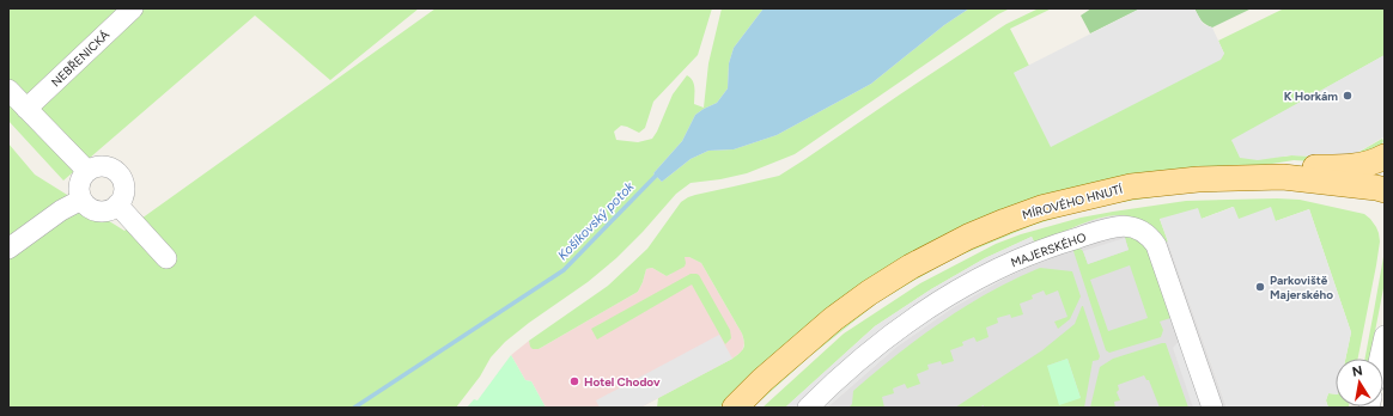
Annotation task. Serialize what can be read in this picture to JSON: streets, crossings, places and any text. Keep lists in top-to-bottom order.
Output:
{
  "streets": {
    "main road": ["MÍROVÉHO HNUTÍ"],
    "street": ["NEBŘENICKÁ", "MAJERSKÉHO"]
  },
  "water": ["Košíkovský potok"],
  "places": ["K Horkám", "Parkoviště Majerského", "Hotel Chodov"],
  "north": "top"
}
